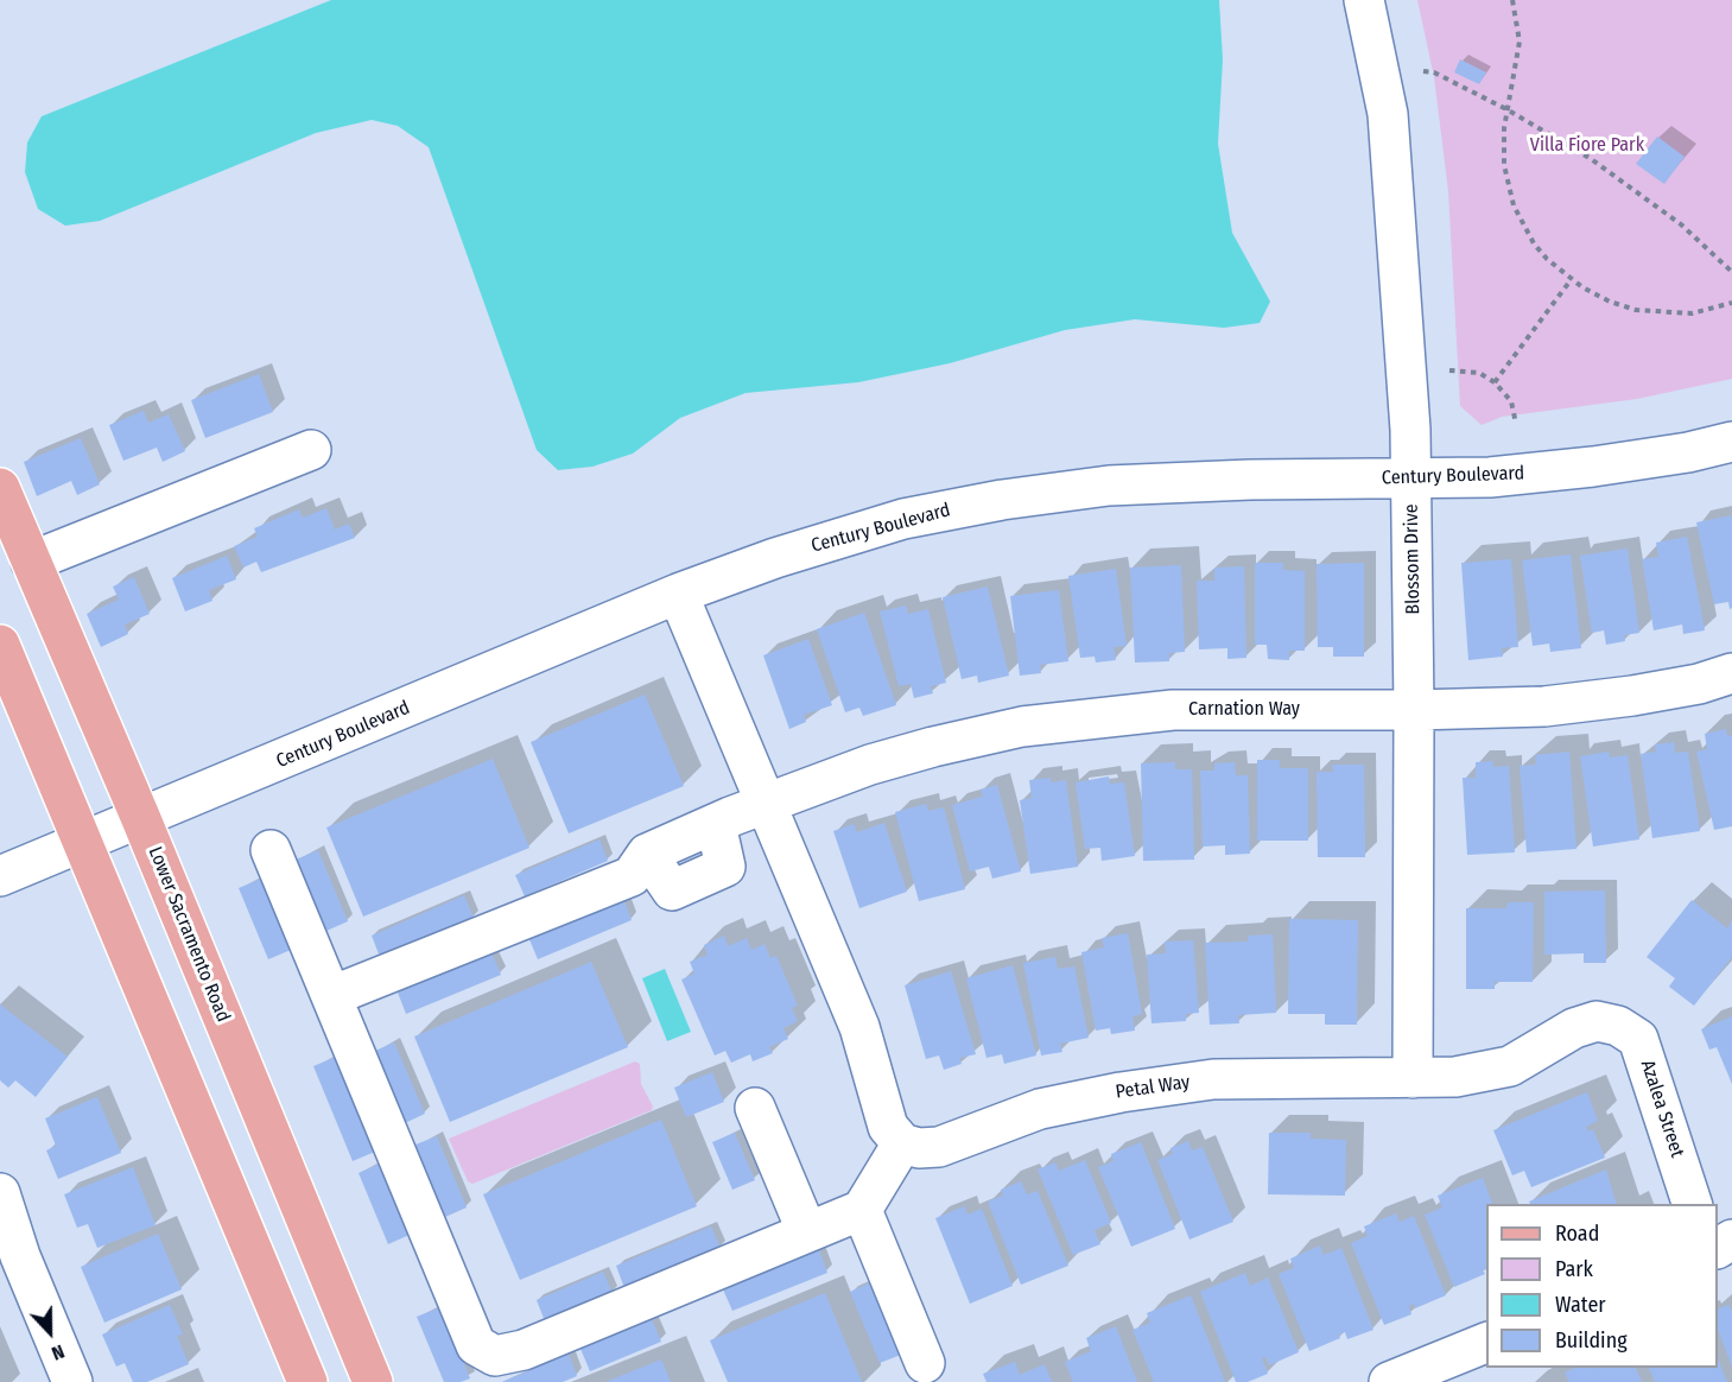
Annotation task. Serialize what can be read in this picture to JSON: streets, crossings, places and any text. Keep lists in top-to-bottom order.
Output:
{
  "streets": {
    "main road": ["Lower Sacramento Road"],
    "street": [
      "Century Boulevard",
      "Blossom Drive",
      "Carnation Way",
      "Petal Way",
      "Azalea Street"
    ]
  },
  "crossings": [
    ["Century Boulevard", "Blossom Drive"],
    ["Century Boulevard", "Lower Sacramento Road"],
    ["Blossom Drive", "Carnation Way"],
    ["Blossom Drive", "Petal Way"],
    ["Blossom Drive", "Azalea Street"],
    ["Petal Way", "Azalea Street"]
  ],
  "parks": ["Villa Fiore Park"],
  "legend": [
    "Road",
    "Park",
    "Water",
    "Building"
  ],
  "north": "bottom"
}
